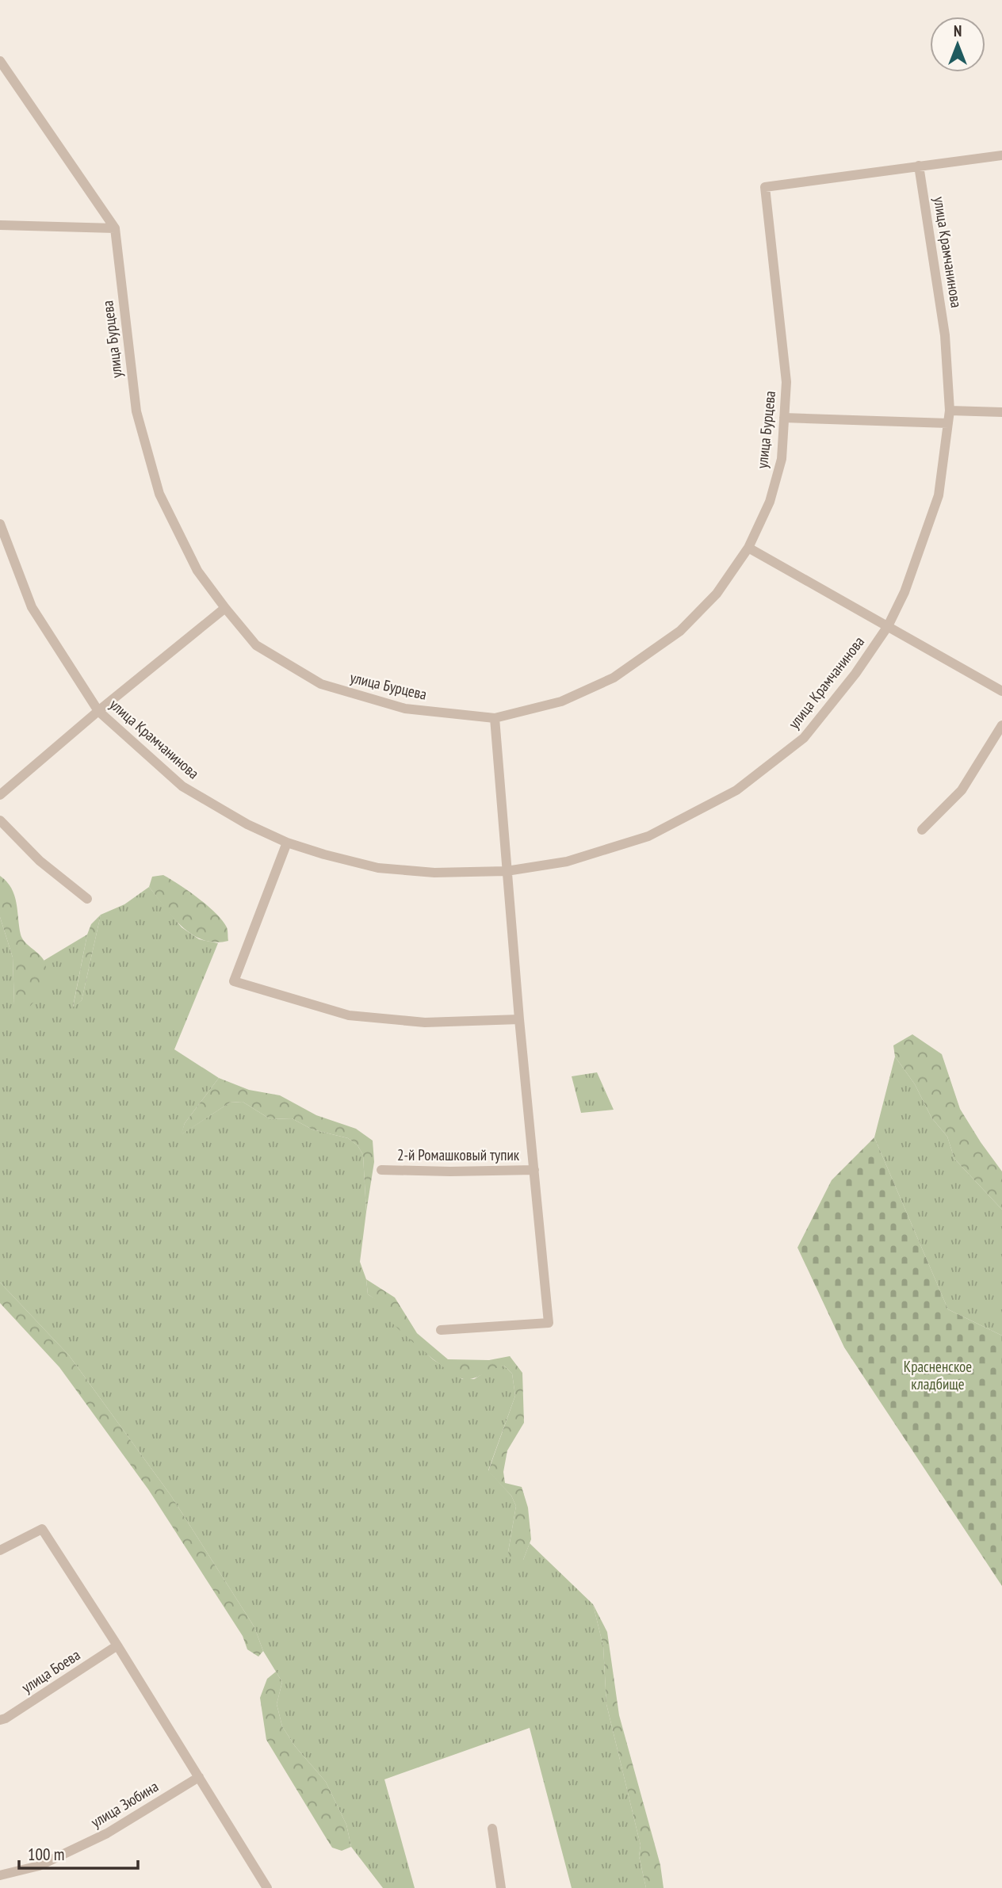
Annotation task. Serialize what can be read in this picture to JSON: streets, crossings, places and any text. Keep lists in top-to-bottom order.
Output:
{
  "streets": {
    "street": [
      "улица Крамчанинова",
      "улица Бурцева",
      "2-й Ромашковый тупик",
      "улица Боева",
      "улица Зюбина"
    ]
  },
  "crossings": [
    ["улица Крамчанинова", "улица Бурцева"]
  ],
  "parks": ["Красненское кладбище"],
  "scale_bar": "100 m",
  "north": "top"
}
